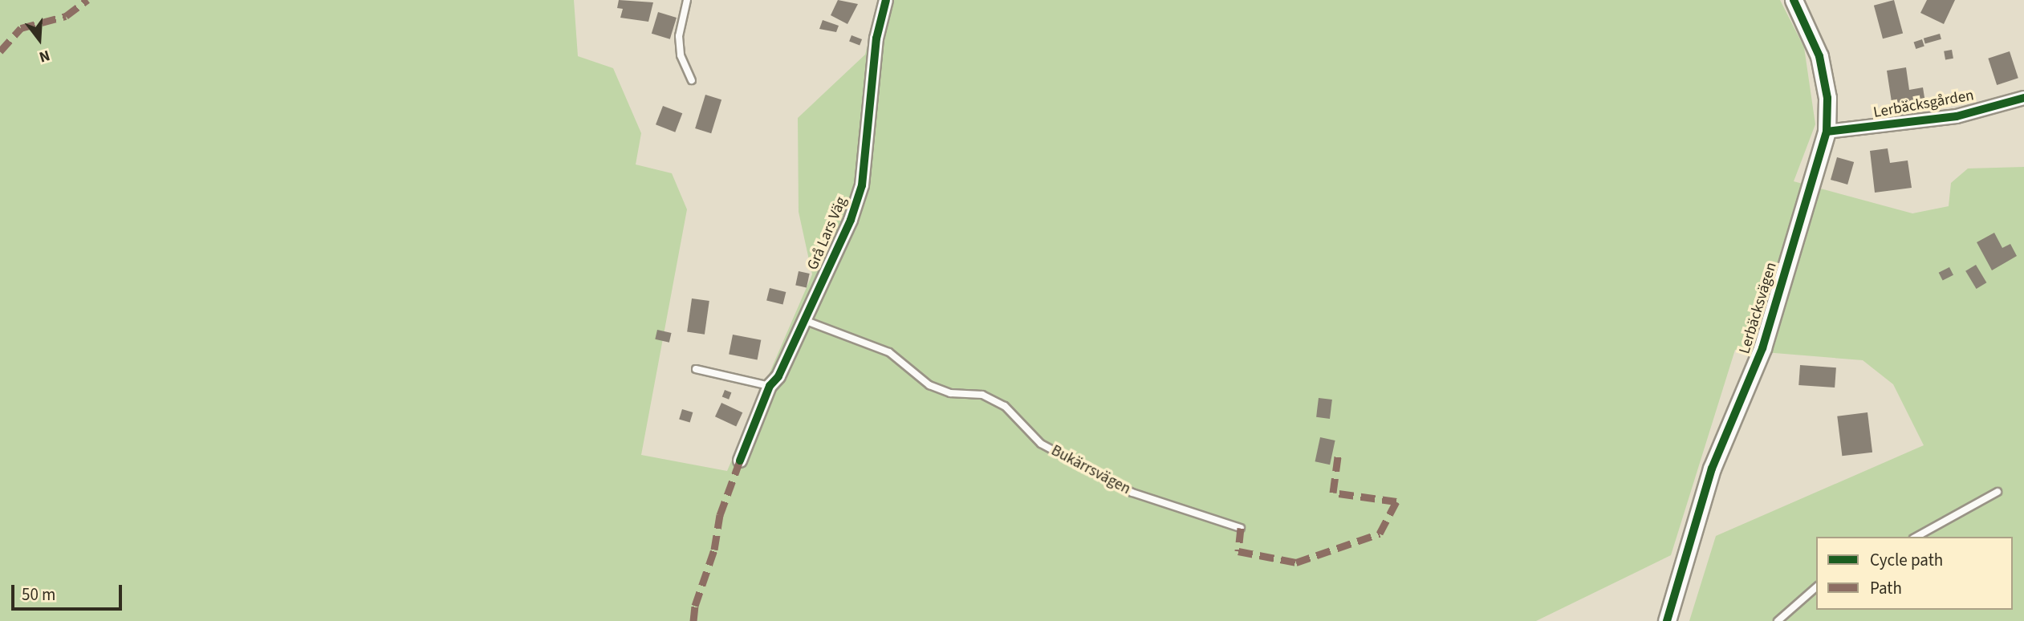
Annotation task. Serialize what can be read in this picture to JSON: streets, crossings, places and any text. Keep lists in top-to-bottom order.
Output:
{
  "streets": {
    "street": ["Lerbäcksgården", "Grå Lars Väg", "Lerbäcksvägen"],
    "lane": ["Bukärrsvägen"]
  },
  "crossings": [
    ["Lerbäcksgården", "Lerbäcksvägen"],
    ["Grå Lars Väg", "Bukärrsvägen"]
  ],
  "legend": ["Cycle path", "Path"],
  "scale_bar": "50 m",
  "north": "bottom"
}
